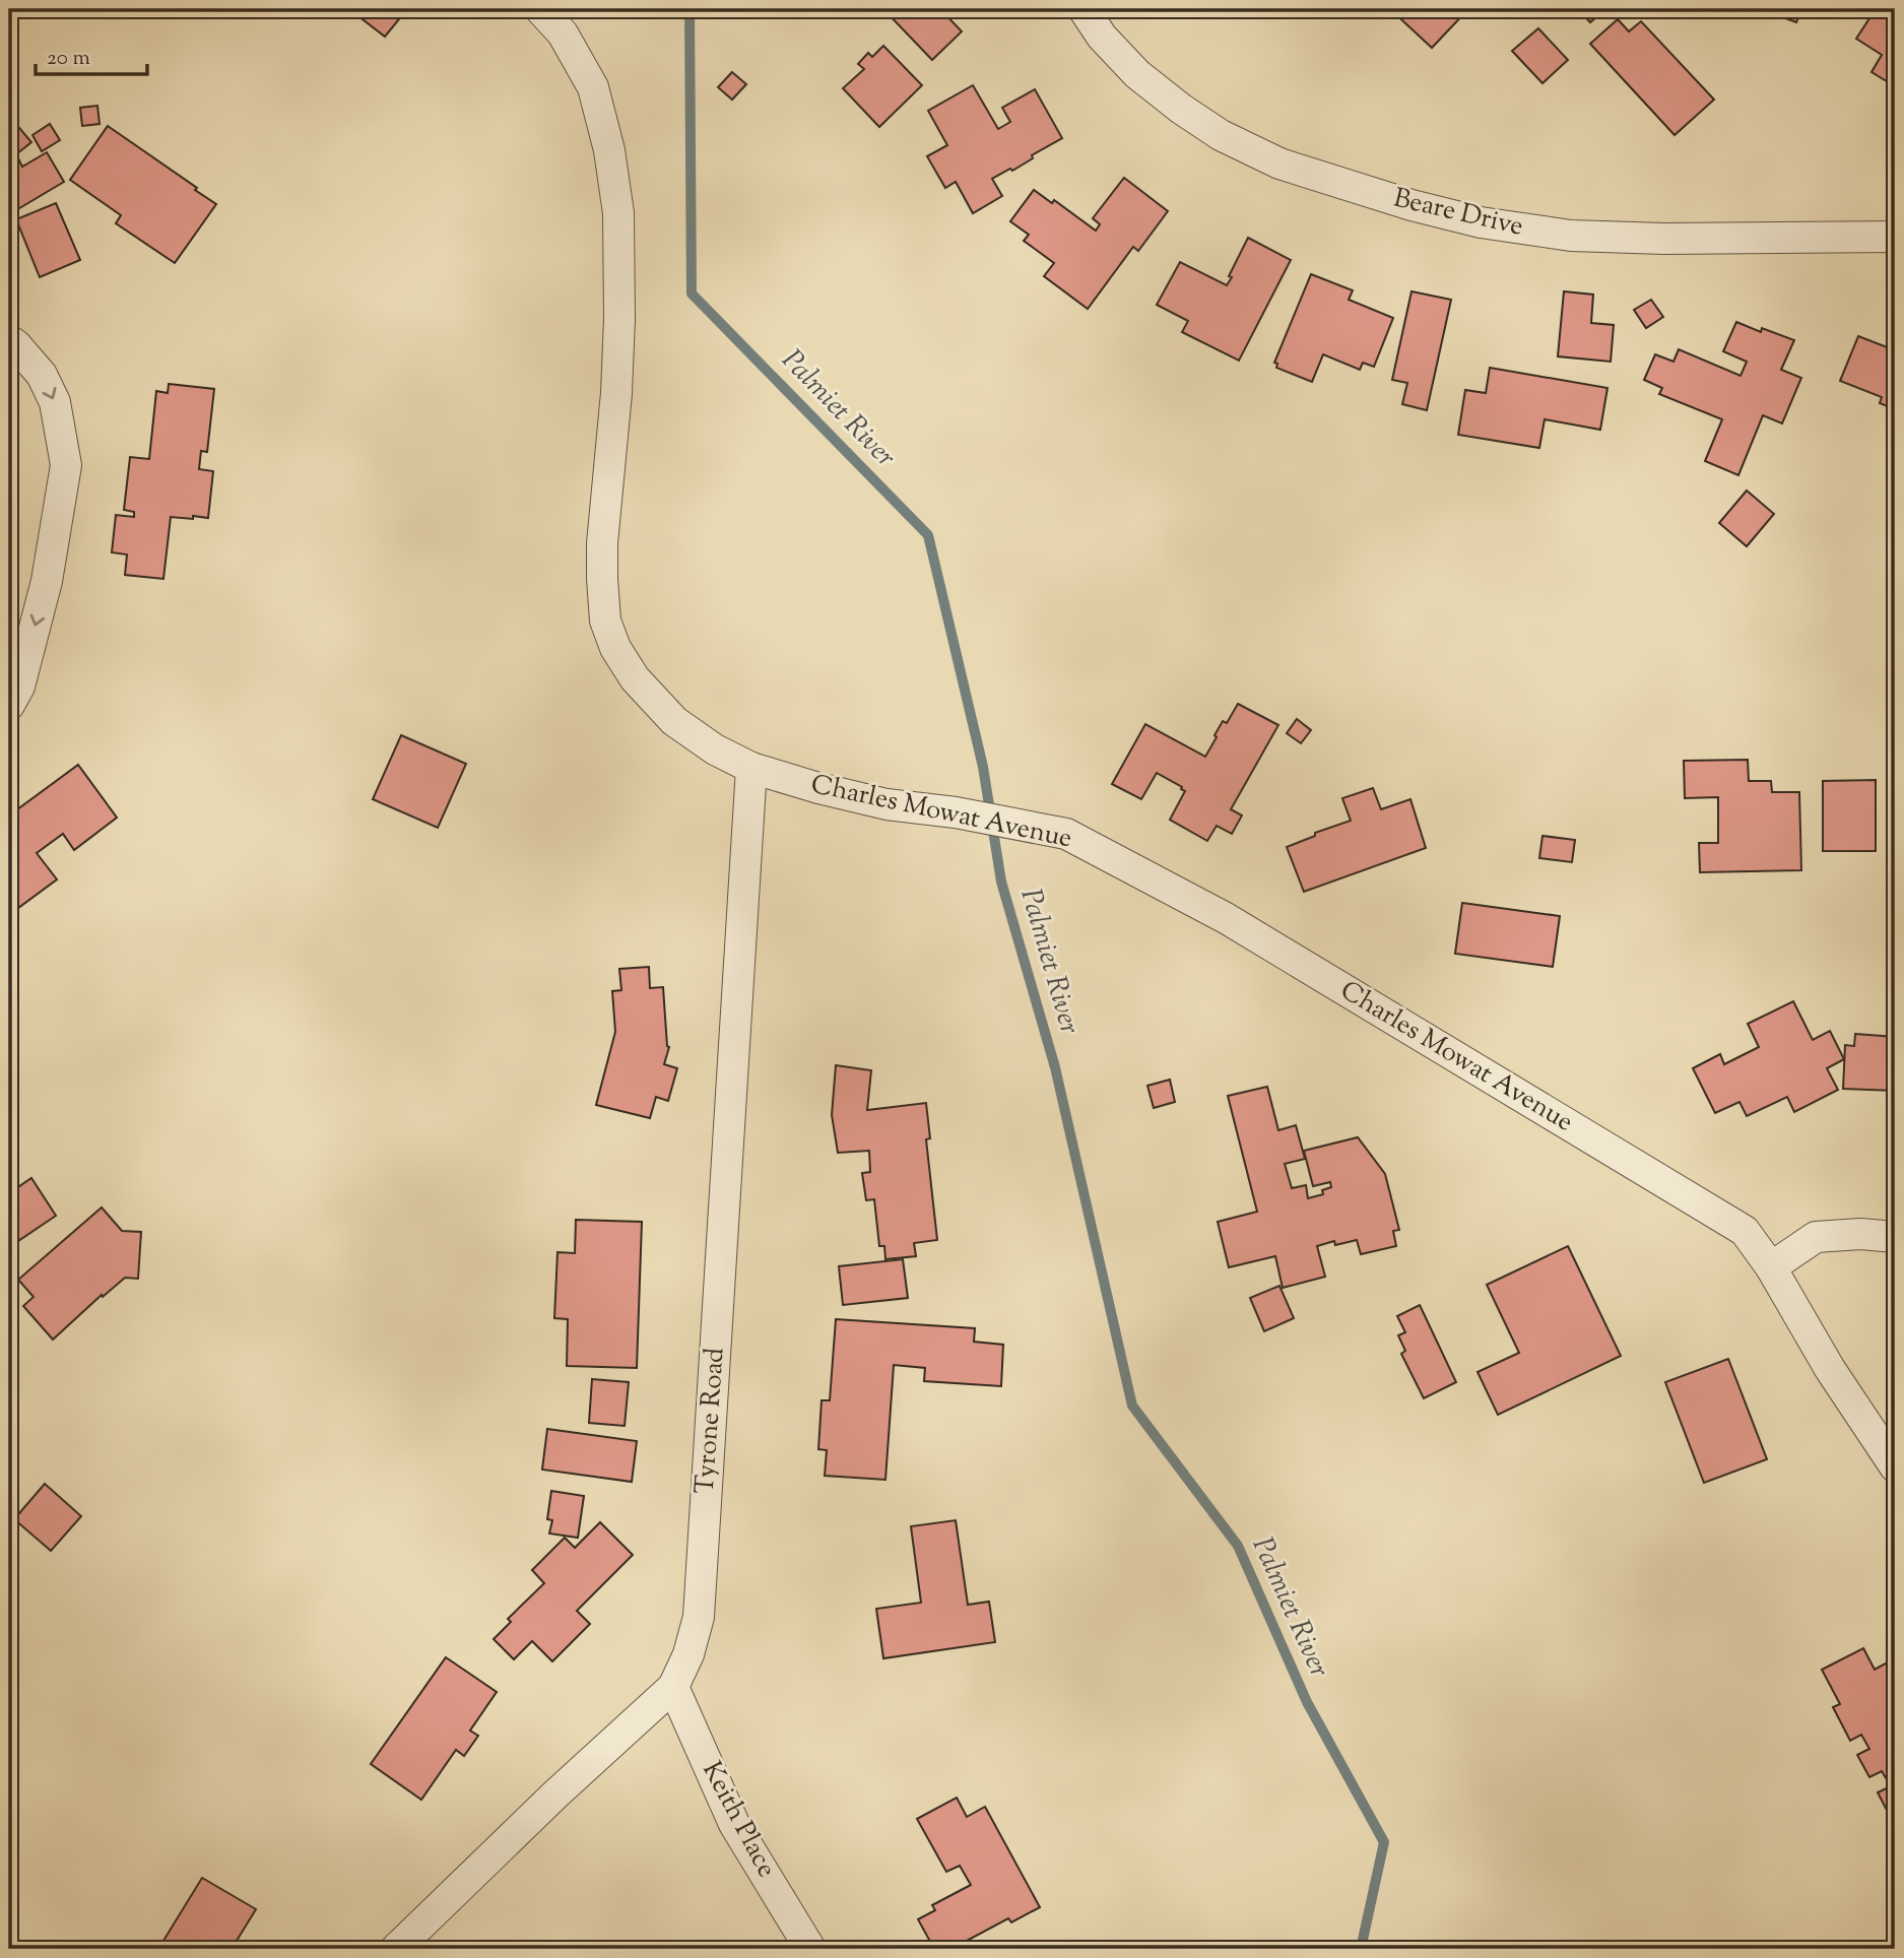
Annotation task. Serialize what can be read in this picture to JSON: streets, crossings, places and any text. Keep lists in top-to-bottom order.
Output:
{
  "streets": {
    "street": [
      "Beare Drive",
      "Charles Mowat Avenue",
      "Tyrone Road",
      "Keith Place"
    ]
  },
  "crossings": [
    ["Charles Mowat Avenue", "Tyrone Road"],
    ["Tyrone Road", "Keith Place"]
  ],
  "water": ["Palmiet River"],
  "scale_bar": "20 m"
}
